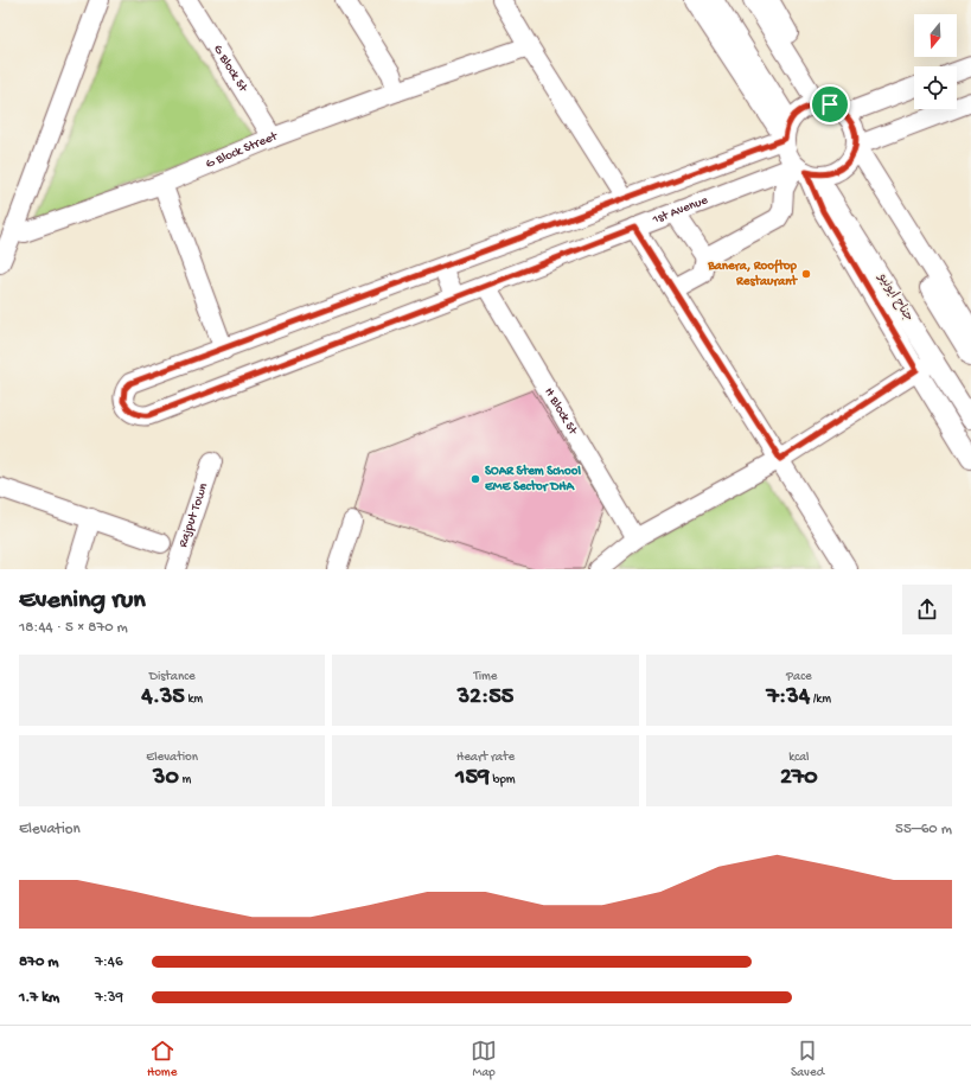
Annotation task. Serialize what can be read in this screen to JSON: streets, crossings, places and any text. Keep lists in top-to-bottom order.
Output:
{
  "streets": {
    "street": [
      "G Block St",
      "G Block Street",
      "1st Avenue",
      "جناح ایونیو",
      "H Block St",
      "Rajput Town"
    ]
  },
  "crossings": [
    ["G Block St", "G Block Street"],
    ["1st Avenue", "جناح ایونیو"],
    ["1st Avenue", "H Block St"]
  ],
  "places": ["Banera, Rooftop Restaurant", "SOAR Stem School EME Sector DHA"],
  "north": "bottom",
  "page": {
    "heading": ["Evening run", "18:44 · 5 × 870 m"],
    "stats": [
      ["Distance", "4.35 km"],
      ["Time", "32:55"],
      ["Pace", "7:34 /km"],
      ["Elevation", "30 m"],
      ["Heart rate", "159 bpm"],
      ["kcal", "270"]
    ],
    "chart": ["Elevation", "55–60 m"],
    "list": [
      {
        "name": "870 m",
        "note": "7:46"
      },
      {
        "name": "1.7 km",
        "note": "7:39"
      }
    ],
    "tabs": ["Home", "Map", "Saved"]
  }
}
